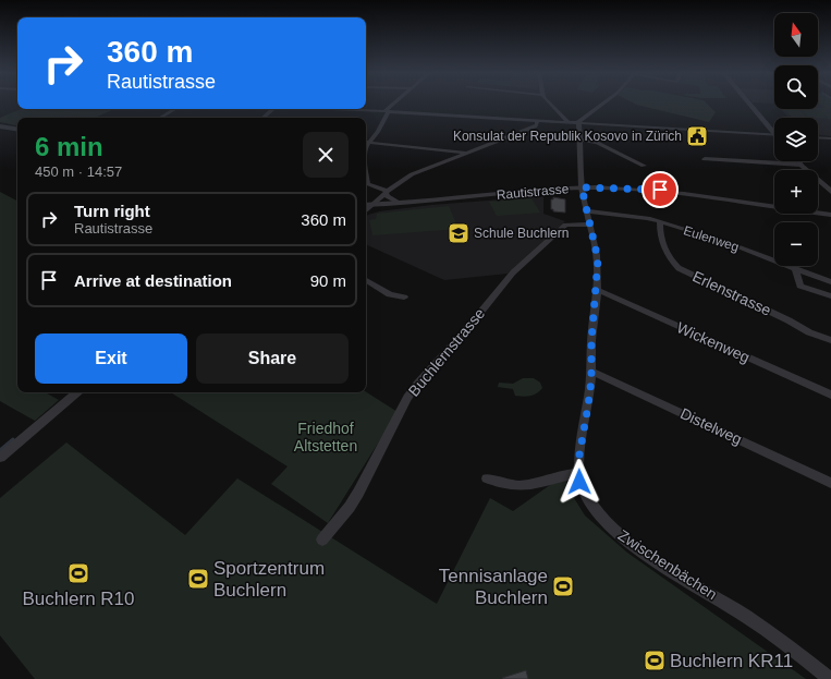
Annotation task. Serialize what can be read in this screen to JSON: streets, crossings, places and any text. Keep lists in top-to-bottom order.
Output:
{
  "streets": {
    "street": [
      "Rautistrasse",
      "Eulenweg",
      "Erlenstrasse",
      "Wickenweg",
      "Buchlernstrasse",
      "Distelweg",
      "Zwischenbächen"
    ]
  },
  "crossings": [
    ["Rautistrasse", "Zwischenbächen"],
    ["Eulenweg", "Erlenstrasse"],
    ["Eulenweg", "Zwischenbächen"],
    ["Wickenweg", "Zwischenbächen"],
    ["Buchlernstrasse", "Zwischenbächen"],
    ["Distelweg", "Zwischenbächen"]
  ],
  "parks": ["Friedhof Altstetten"],
  "places": {
    "public building": ["Konsulat der Republik Kosovo in Zürich"],
    "school or university": ["Schule Buchlern"],
    "sports": [
      "Buchlern R10",
      "Sportzentrum Buchlern",
      "Tennisanlage Buchlern",
      "Buchlern KR11"
    ]
  },
  "north": "top",
  "page": {
    "map_buttons": ["+", "−"],
    "turn": ["360 m", "Rautistrasse"],
    "heading": ["6 min", "450 m · 14:57"],
    "list": [
      {
        "name": "Turn right",
        "note": "Rautistrasse",
        "value": "360 m"
      },
      {
        "name": "Arrive at destination",
        "value": "90 m"
      }
    ],
    "buttons": ["Exit", "Share"]
  }
}
